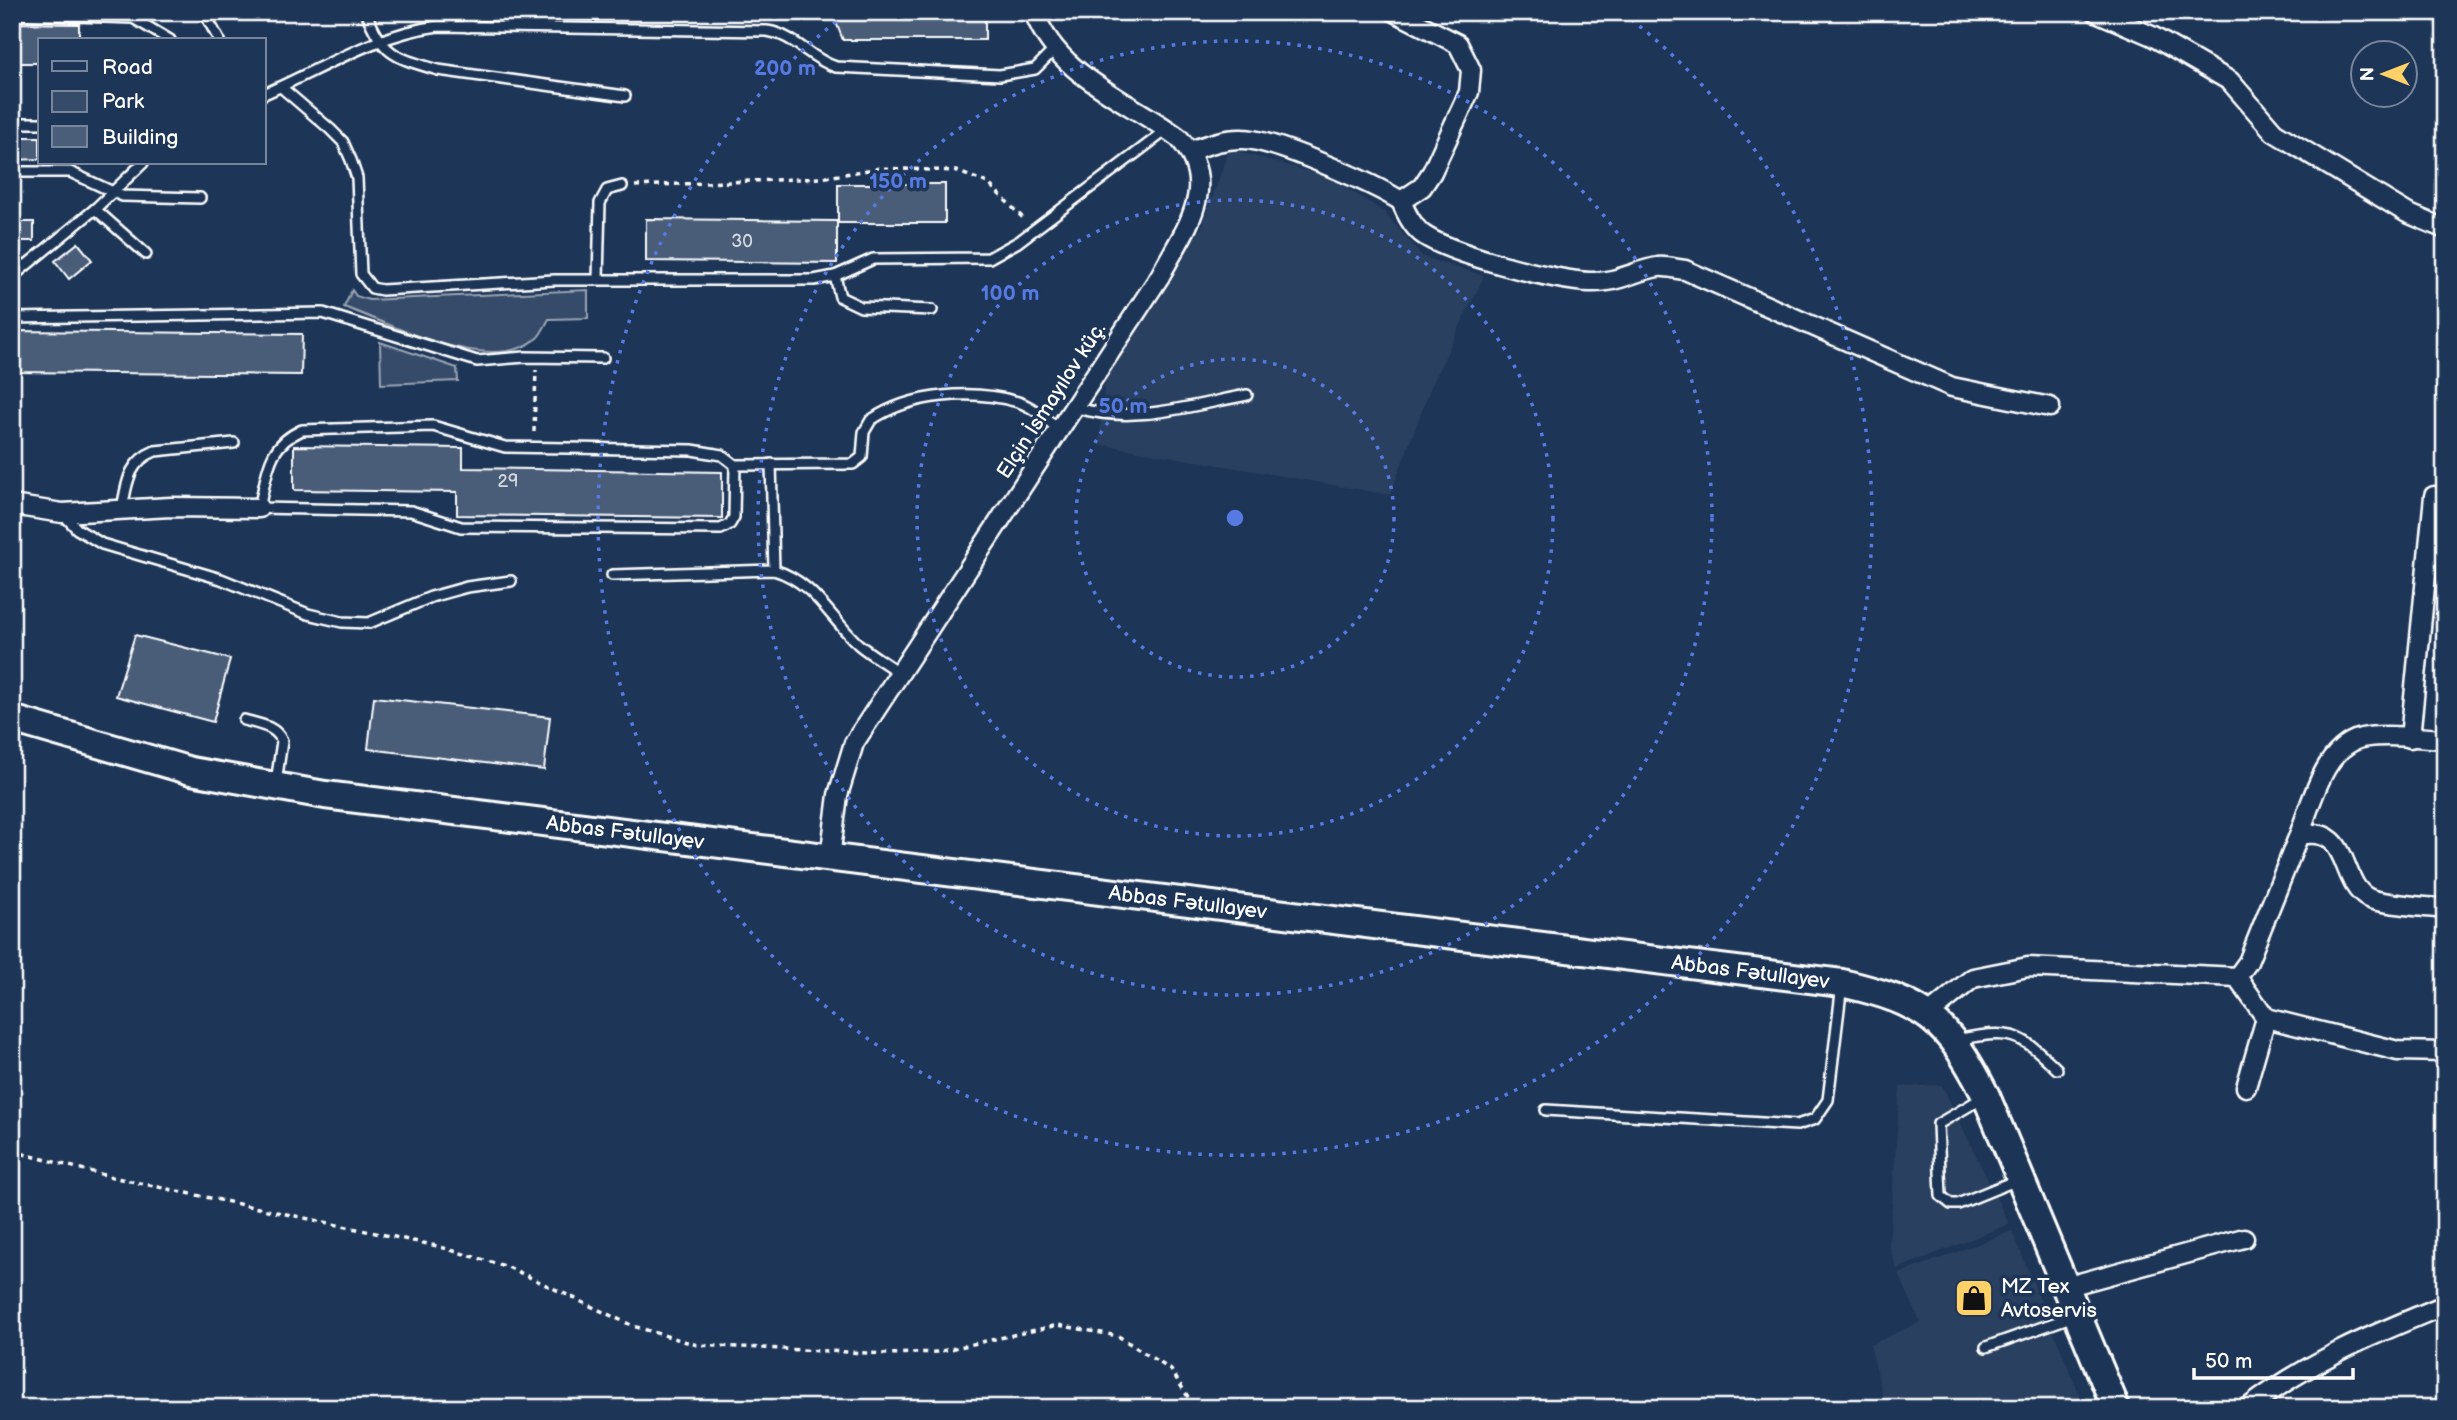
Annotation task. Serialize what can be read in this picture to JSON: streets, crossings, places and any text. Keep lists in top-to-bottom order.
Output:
{
  "streets": {
    "main road": ["Abbas Fətullayev"],
    "street": ["Elçin İsmayılov küç."]
  },
  "crossings": [
    ["Elçin İsmayılov küç.", "Abbas Fətullayev"]
  ],
  "places": {
    "shop": ["MZ Tex Avtoservis"]
  },
  "house_numbers": ["30", "29"],
  "legend": ["Road", "Park", "Building"],
  "scale_bar": "50 m",
  "north": "left",
  "rings": [
    "200 m",
    "150 m",
    "100 m",
    "50 m"
  ]
}
